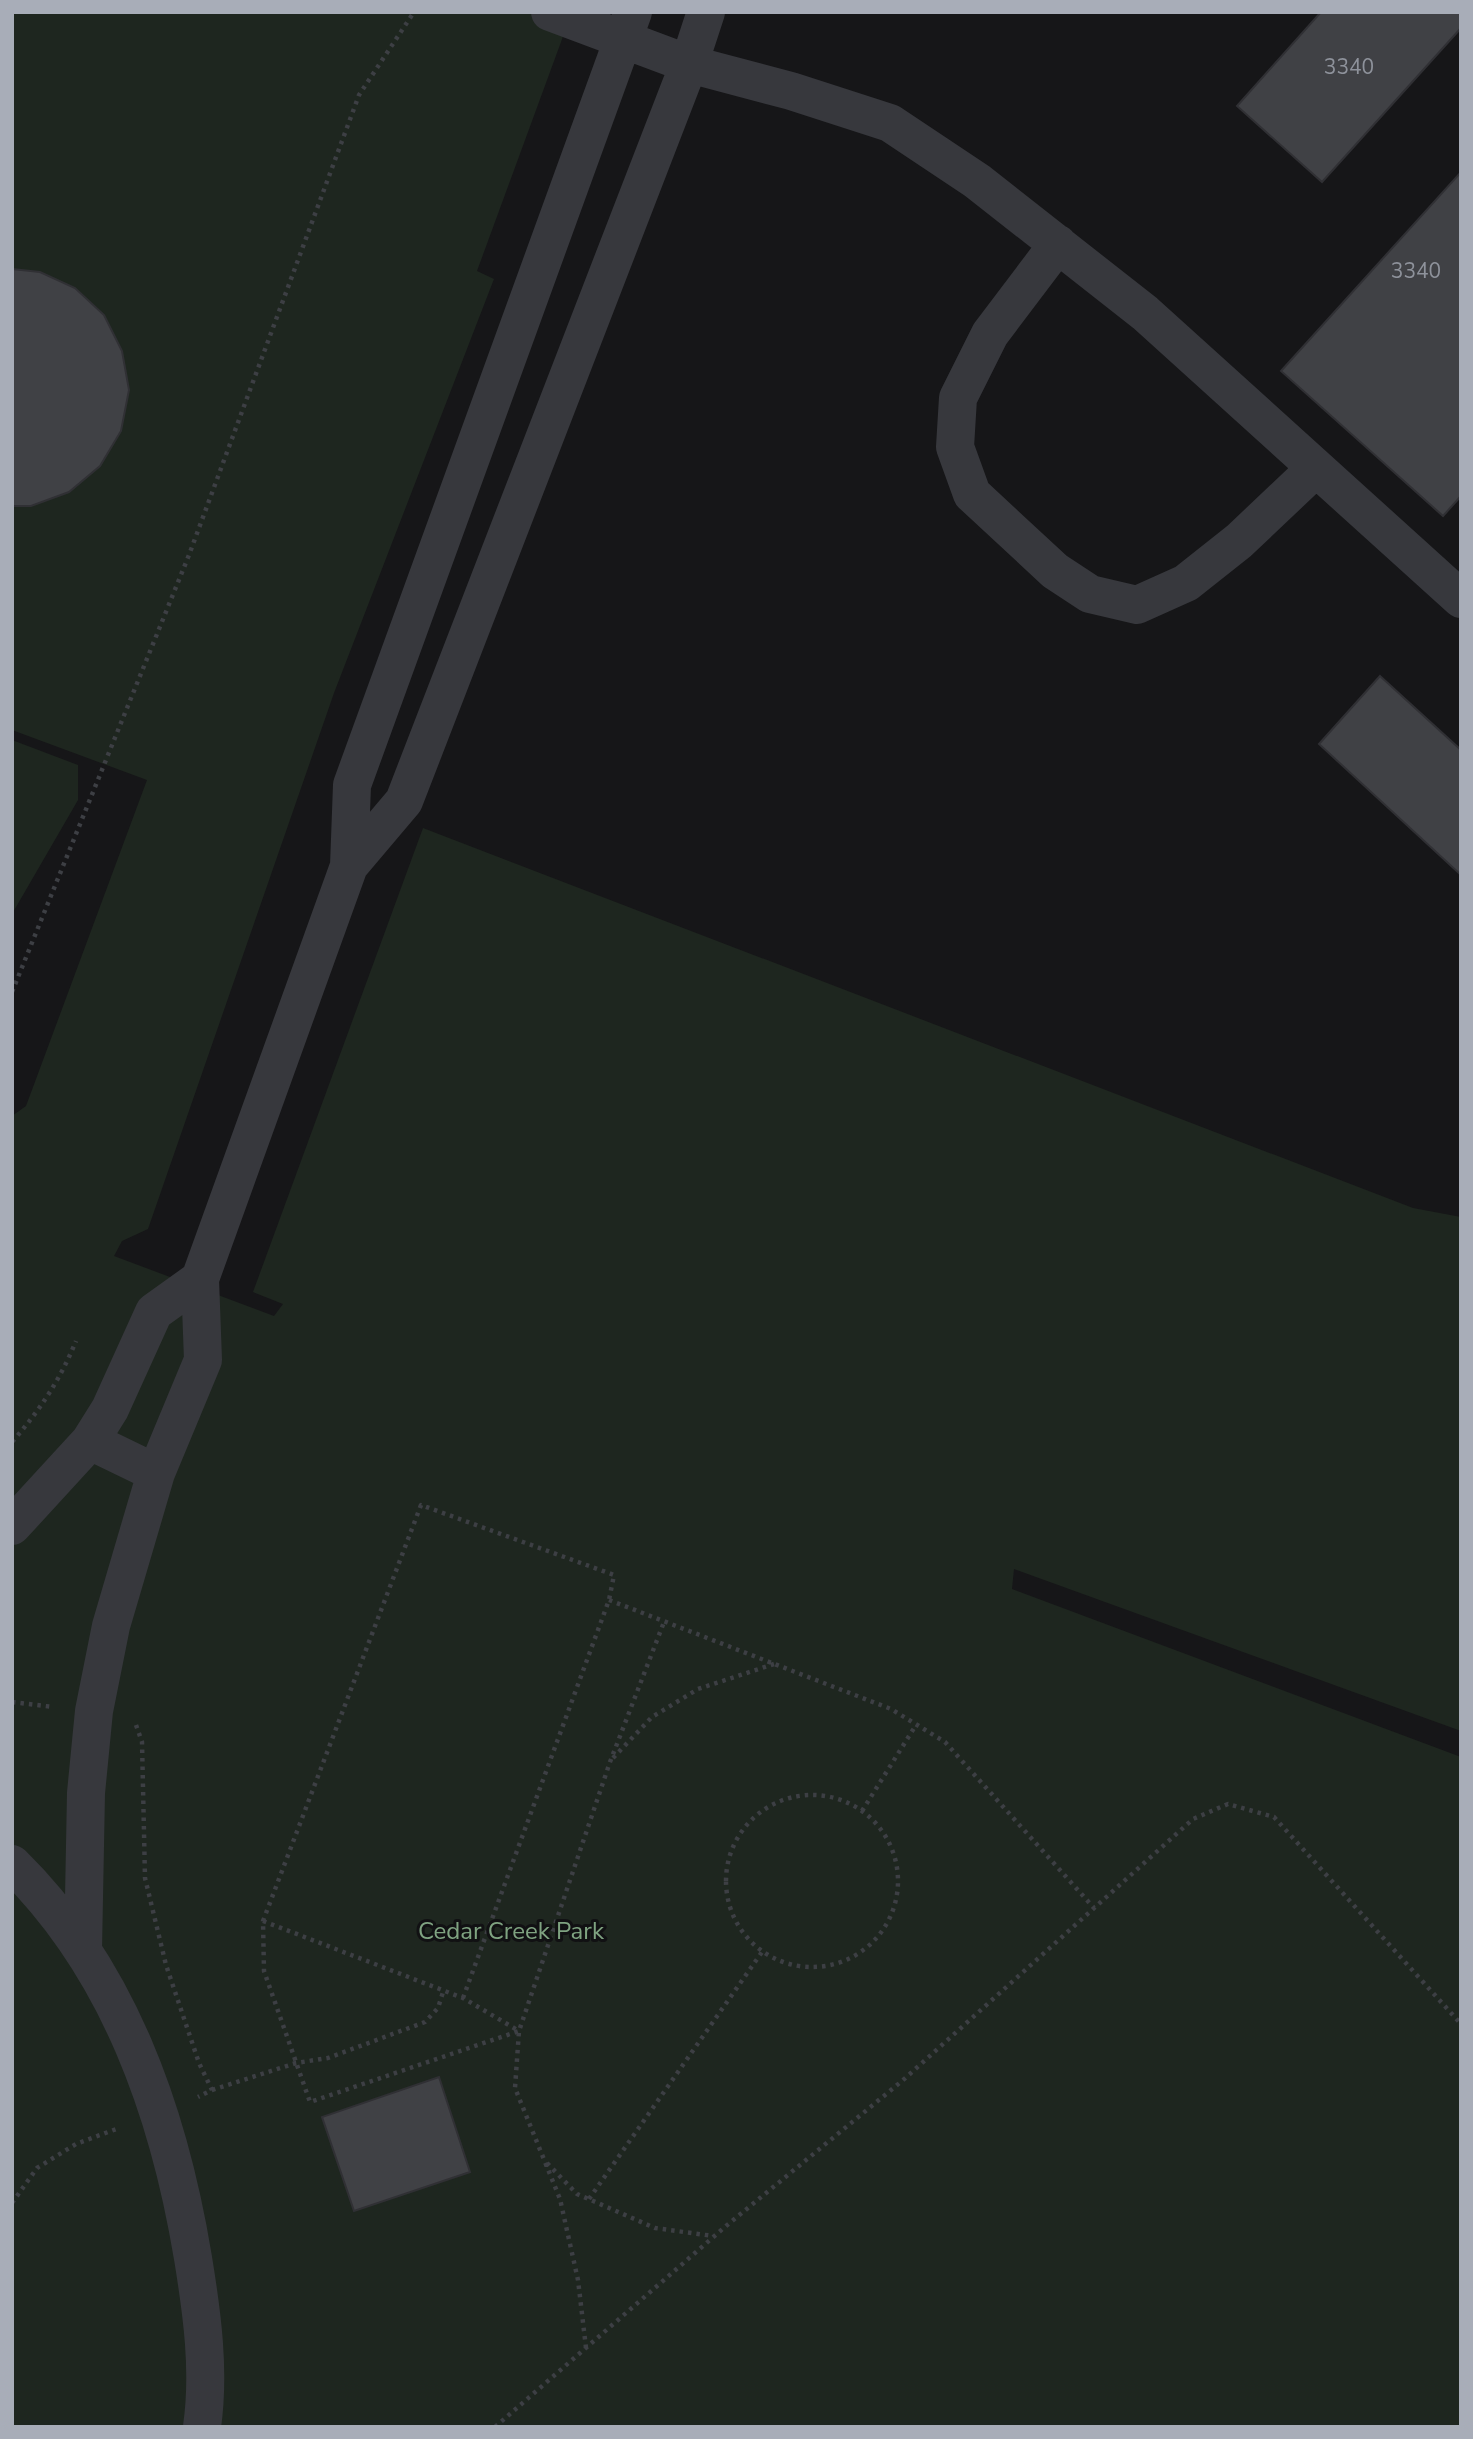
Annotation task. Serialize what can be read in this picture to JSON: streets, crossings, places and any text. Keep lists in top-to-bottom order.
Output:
{
  "parks": ["Cedar Creek Park"],
  "house_numbers": ["3340", "3340"]
}
